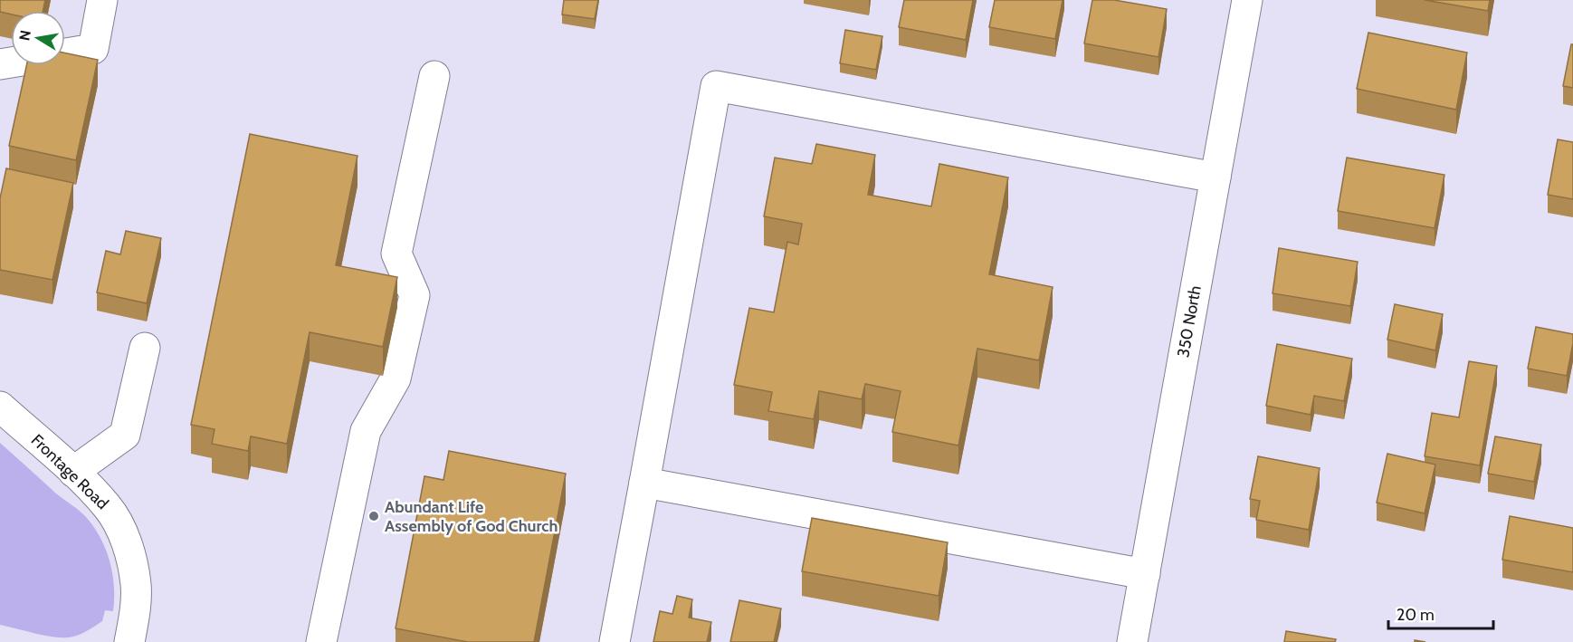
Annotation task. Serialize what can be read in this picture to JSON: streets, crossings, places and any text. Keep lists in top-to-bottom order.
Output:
{
  "streets": {
    "street": ["350 North", "Frontage Road"]
  },
  "places": ["Abundant Life Assembly of God Church"],
  "scale_bar": "20 m",
  "north": "left"
}
